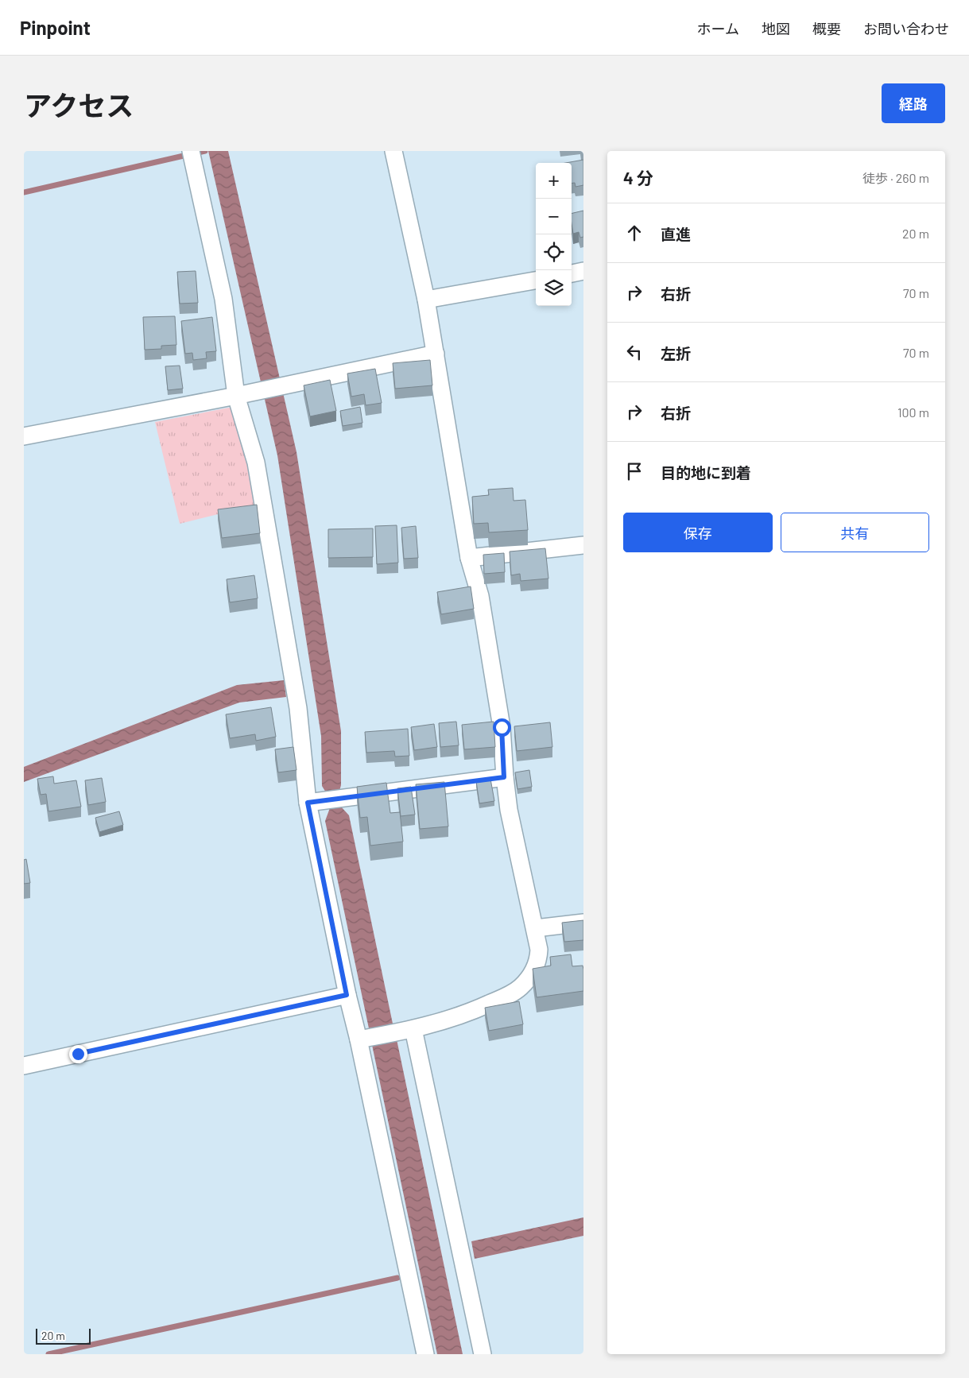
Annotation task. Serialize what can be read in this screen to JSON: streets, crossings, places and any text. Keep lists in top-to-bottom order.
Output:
{
  "scale_bar": "20 m",
  "page": {
    "header": "Pinpoint",
    "nav": [
      "ホーム",
      "地図",
      "概要",
      "お問い合わせ"
    ],
    "title": "アクセス",
    "buttons": [
      "経路",
      ["保存", "共有"]
    ],
    "heading": ["4 分", "徒歩 · 260 m"],
    "map_buttons": ["+", "−"],
    "list": [
      ["直進", "20 m"],
      ["右折", "70 m"],
      ["左折", "70 m"],
      ["右折", "100 m"],
      "目的地に到着"
    ],
    "scale": "20 m"
  }
}
